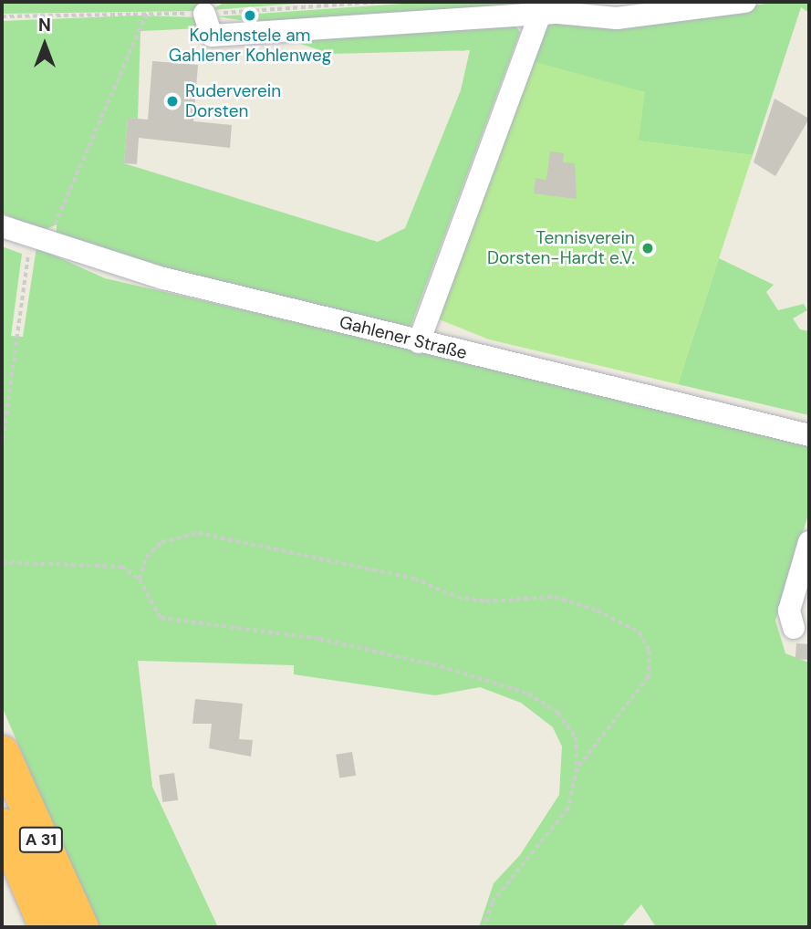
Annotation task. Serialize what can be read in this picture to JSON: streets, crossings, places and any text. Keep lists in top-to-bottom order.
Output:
{
  "streets": {
    "highway": ["A 31"],
    "street": ["Gahlener Straße"]
  },
  "places": ["Kohlenstele am Gahlener Kohlenweg", "Ruderverein Dorsten", "Tennisverein Dorsten-Hardt e.V."],
  "north": "top"
}
